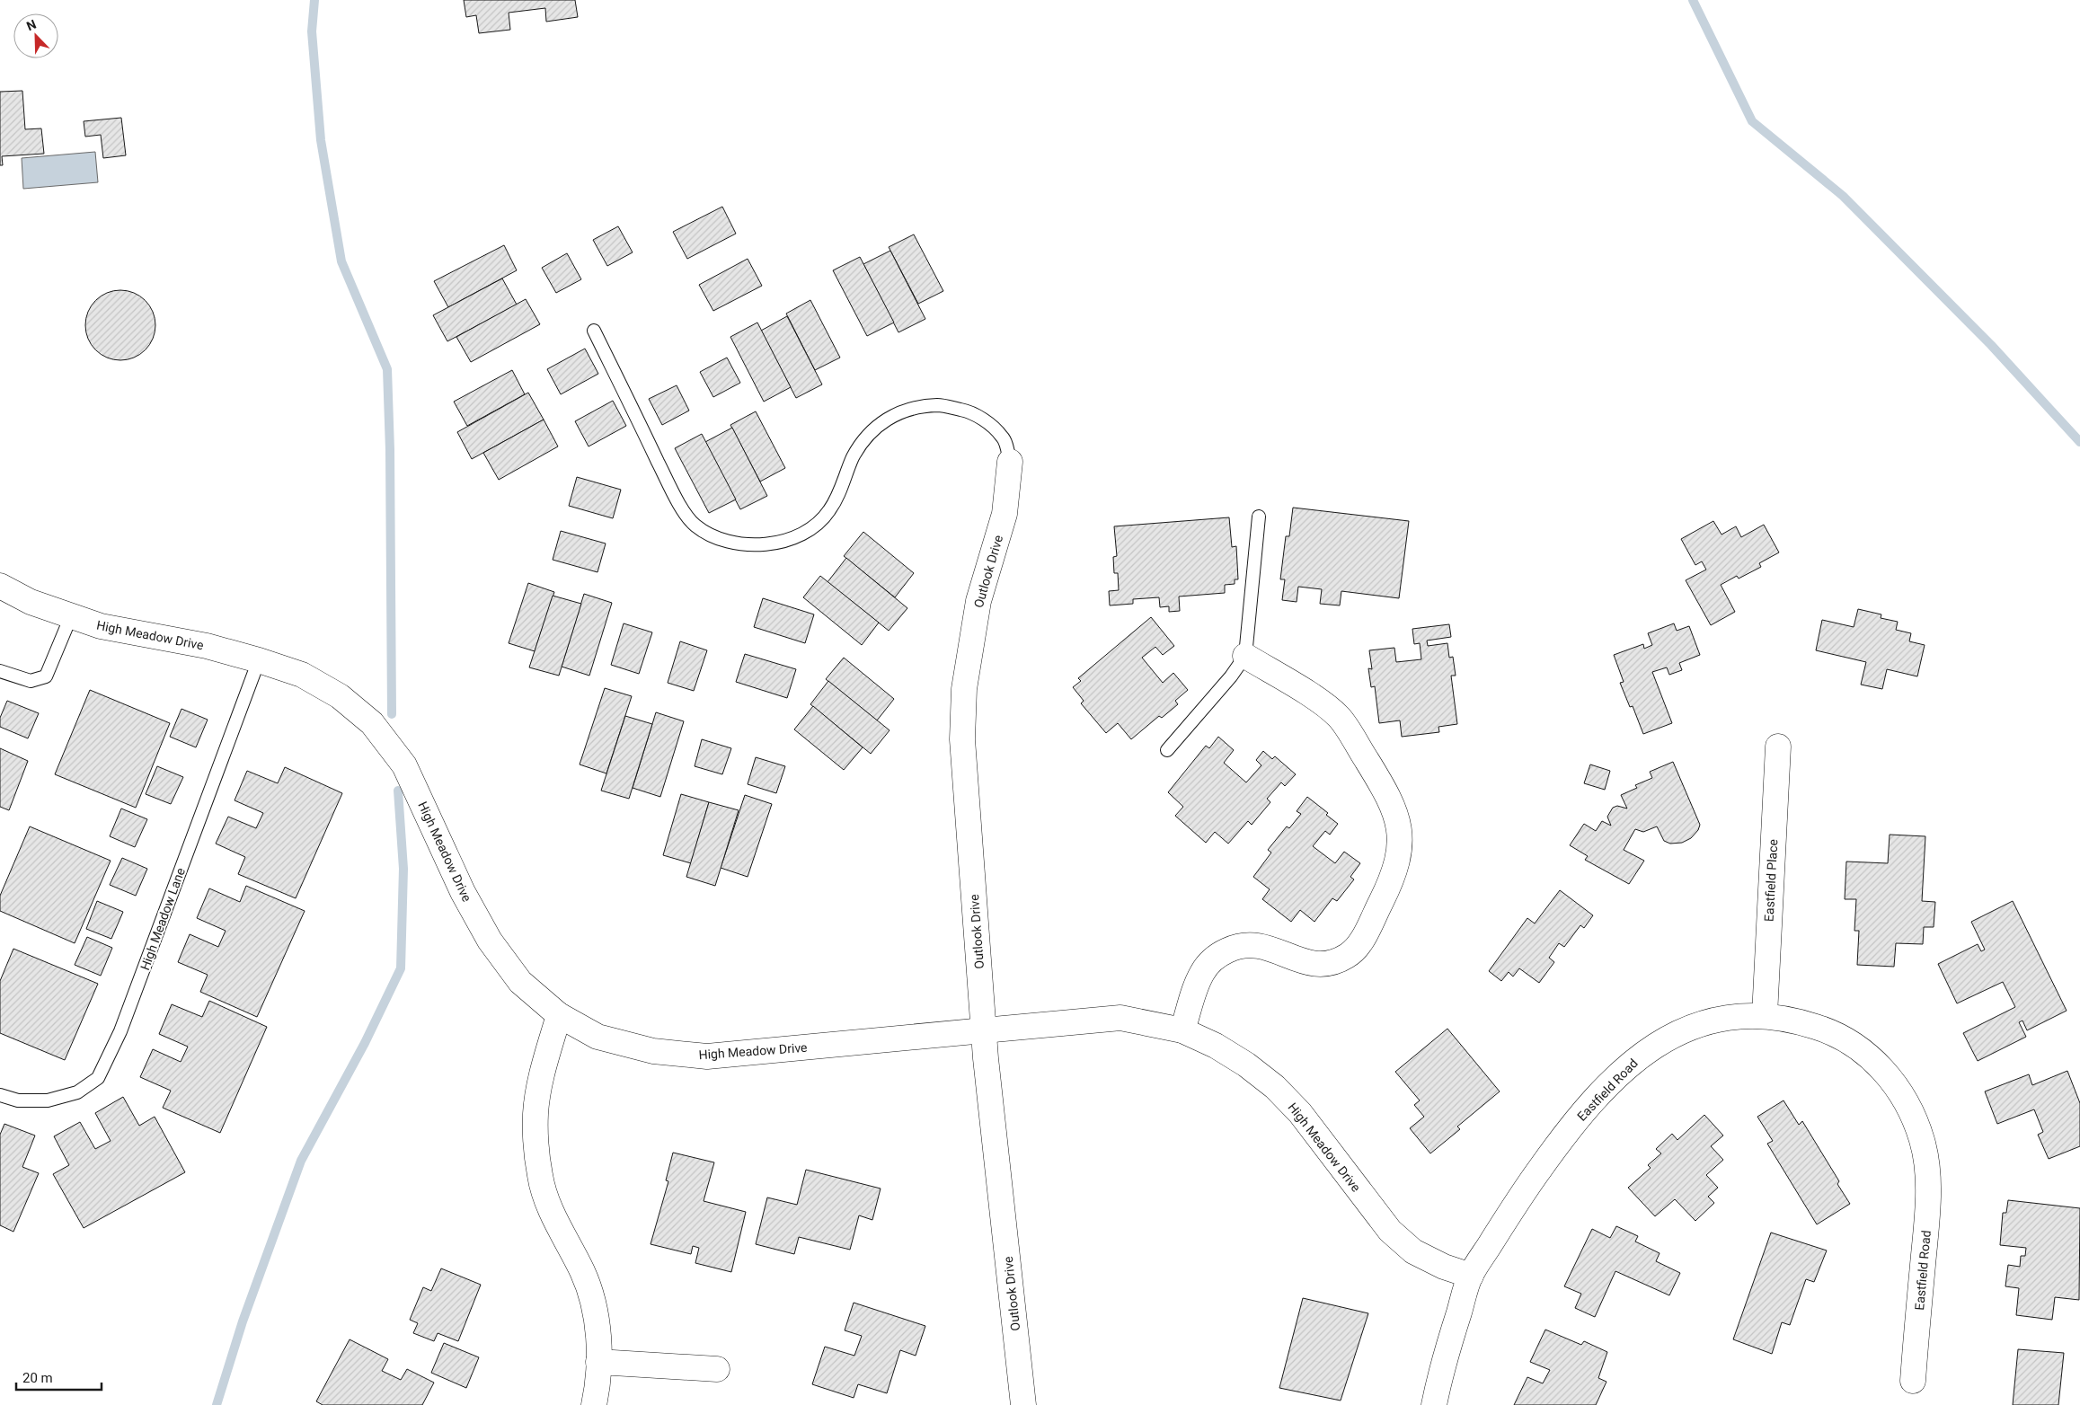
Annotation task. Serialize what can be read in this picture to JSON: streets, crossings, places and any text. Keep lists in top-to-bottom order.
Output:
{
  "streets": {
    "street": [
      "Outlook Drive",
      "High Meadow Drive",
      "Eastfield Place",
      "Eastfield Road"
    ],
    "lane": ["High Meadow Lane"]
  },
  "crossings": [
    ["Outlook Drive", "High Meadow Drive"],
    ["High Meadow Drive", "High Meadow Lane"],
    ["High Meadow Drive", "Eastfield Road"],
    ["Eastfield Place", "Eastfield Road"]
  ],
  "scale_bar": "20 m",
  "north": "top left"
}
